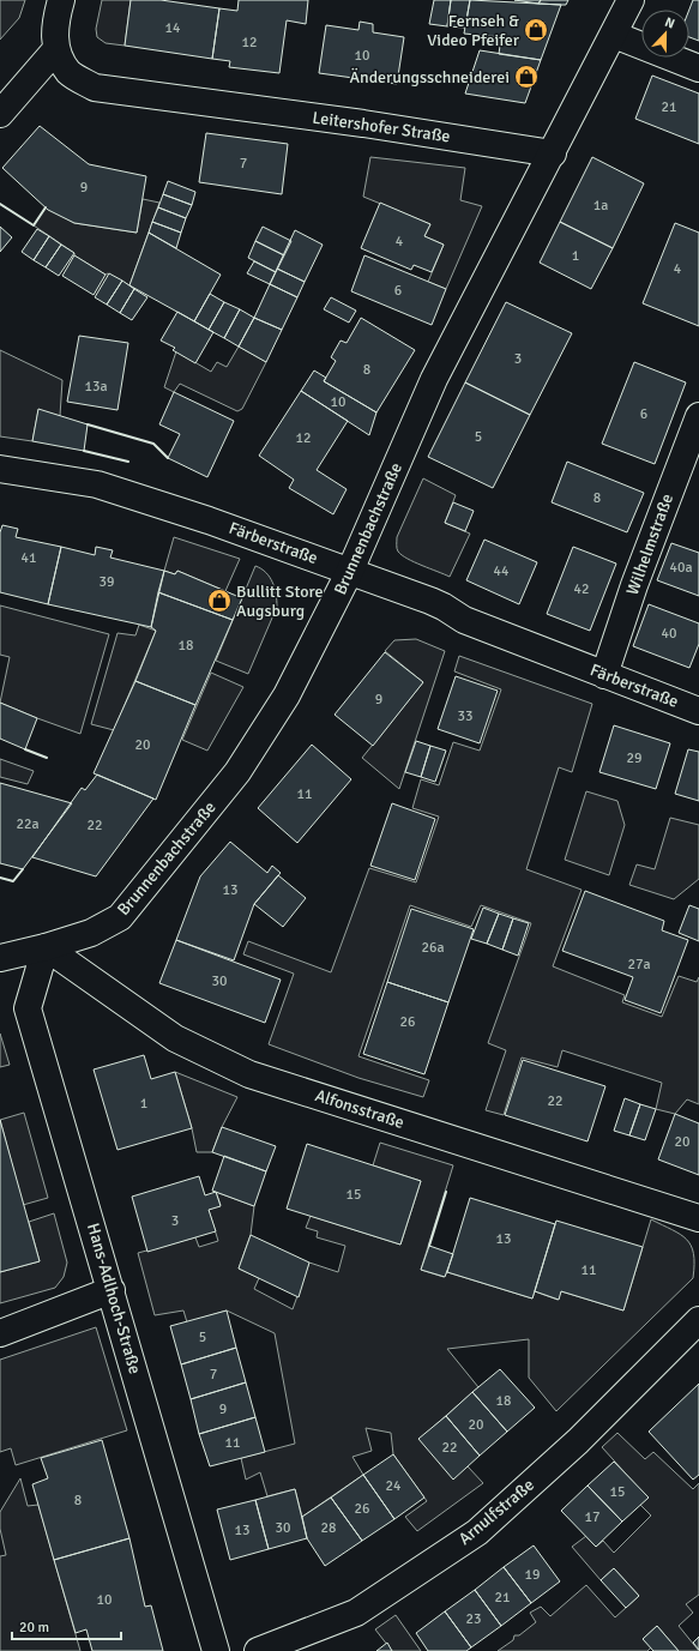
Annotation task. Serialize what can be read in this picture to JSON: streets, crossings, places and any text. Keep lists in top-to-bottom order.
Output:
{
  "streets": {
    "street": [
      "Leitershofer Straße",
      "Brunnenbachstraße",
      "Färberstraße",
      "Wilhelmstraße",
      "Alfonsstraße",
      "Hans-Adlhoch-Straße",
      "Arnulfstraße"
    ]
  },
  "crossings": [
    ["Leitershofer Straße", "Brunnenbachstraße"],
    ["Brunnenbachstraße", "Färberstraße"],
    ["Brunnenbachstraße", "Alfonsstraße"],
    ["Brunnenbachstraße", "Hans-Adlhoch-Straße"],
    ["Färberstraße", "Wilhelmstraße"],
    ["Alfonsstraße", "Hans-Adlhoch-Straße"]
  ],
  "places": {
    "shop": ["Fernseh & Video Pfeifer", "Änderungsschneiderei", "Bullitt Store Augsburg"]
  },
  "house_numbers": [
    "14",
    "12",
    "10",
    "21",
    "7",
    "9",
    "1a",
    "4",
    "1",
    "4",
    "6",
    "3",
    "8",
    "13a",
    "10",
    "6",
    "5",
    "12",
    "8",
    "41",
    "40a",
    "44",
    "39",
    "42",
    "40",
    "18",
    "9",
    "33",
    "20",
    "29",
    "11",
    "22a",
    "22",
    "13",
    "26a",
    "27a",
    "30",
    "26",
    "22",
    "1",
    "20",
    "15",
    "3",
    "13",
    "11",
    "5",
    "7",
    "18",
    "9",
    "20",
    "11",
    "22",
    "24",
    "15",
    "8",
    "26",
    "17",
    "30",
    "28",
    "13",
    "19",
    "21",
    "10",
    "23"
  ],
  "scale_bar": "20 m",
  "north": "top"
}
